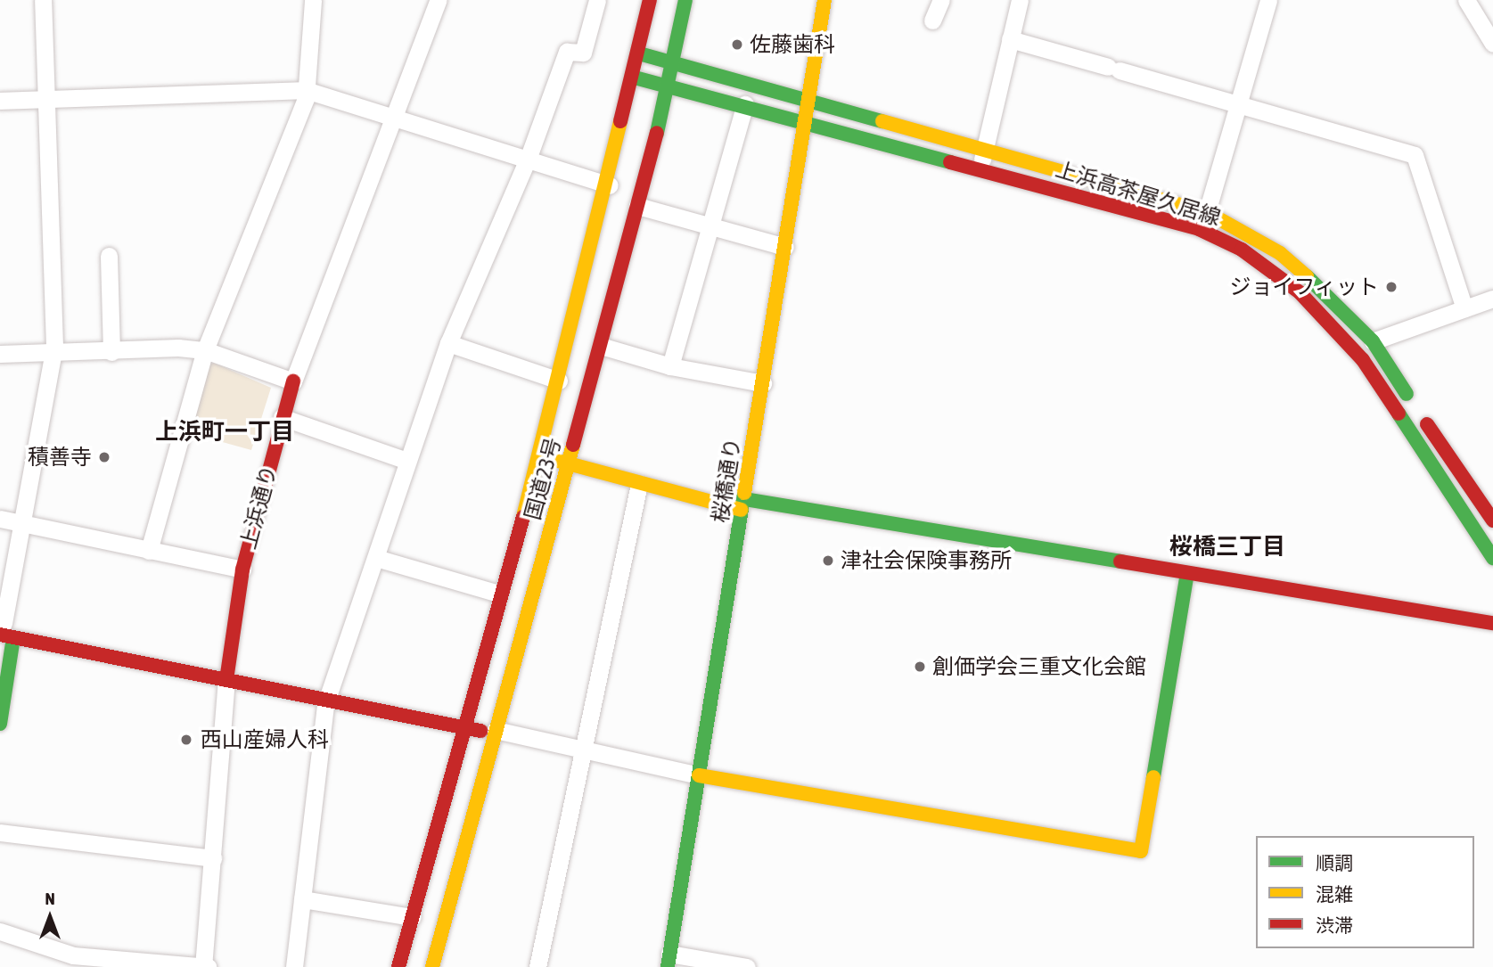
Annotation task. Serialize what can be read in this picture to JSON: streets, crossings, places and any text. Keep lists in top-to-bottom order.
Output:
{
  "streets": {
    "main road": [
      "上浜高茶屋久居線",
      "国道23号",
      "桜橋通り",
      "上浜通り"
    ]
  },
  "crossings": [
    ["上浜高茶屋久居線", "国道23号"],
    ["上浜高茶屋久居線", "桜橋通り"]
  ],
  "districts": ["上浜町一丁目", "桜橋三丁目"],
  "places": [
    "佐藤歯科",
    "ジョイフィット",
    "積善寺",
    "津社会保険事務所",
    "創価学会三重文化会館",
    "西山産婦人科"
  ],
  "legend": ["順調", "混雑", "渋滞"],
  "north": "top"
}
